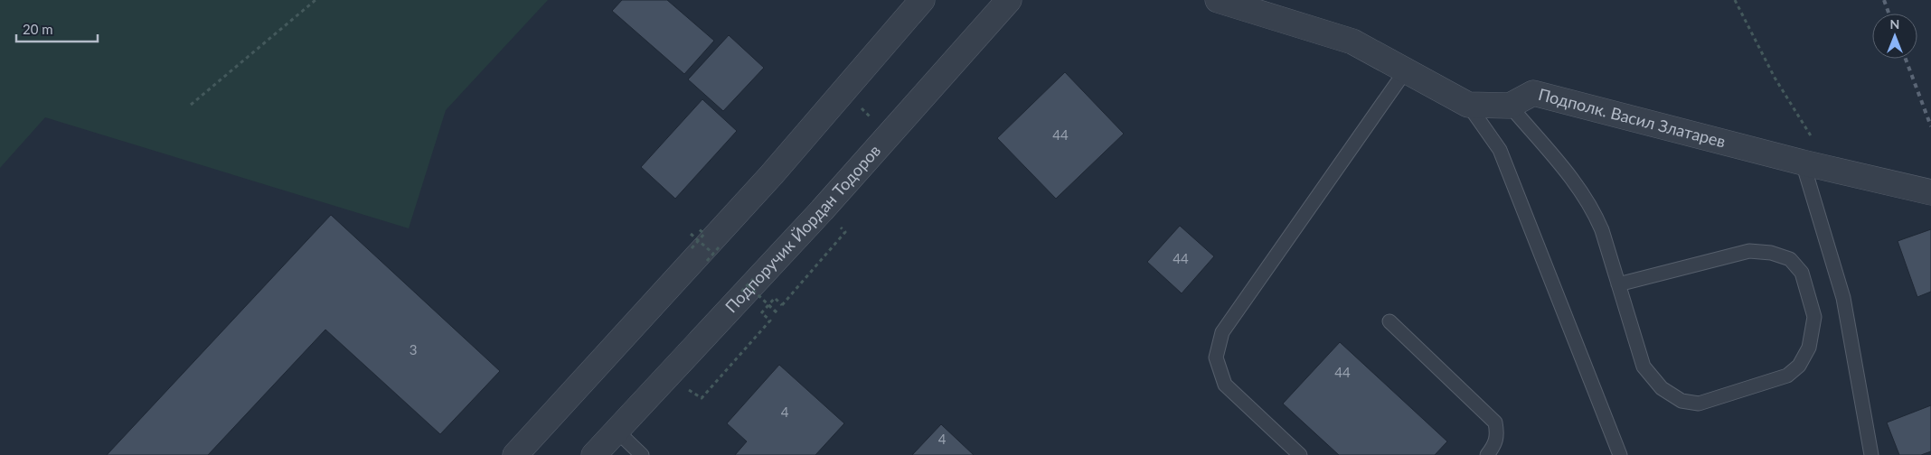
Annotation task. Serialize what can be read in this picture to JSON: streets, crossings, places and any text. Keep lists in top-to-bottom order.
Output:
{
  "streets": {
    "street": ["Подполк. Васил Златарев", "Подпоручик Йордан Тодоров"]
  },
  "house_numbers": [
    "44",
    "44",
    "3",
    "44",
    "4",
    "4"
  ],
  "scale_bar": "20 m",
  "north": "top"
}
